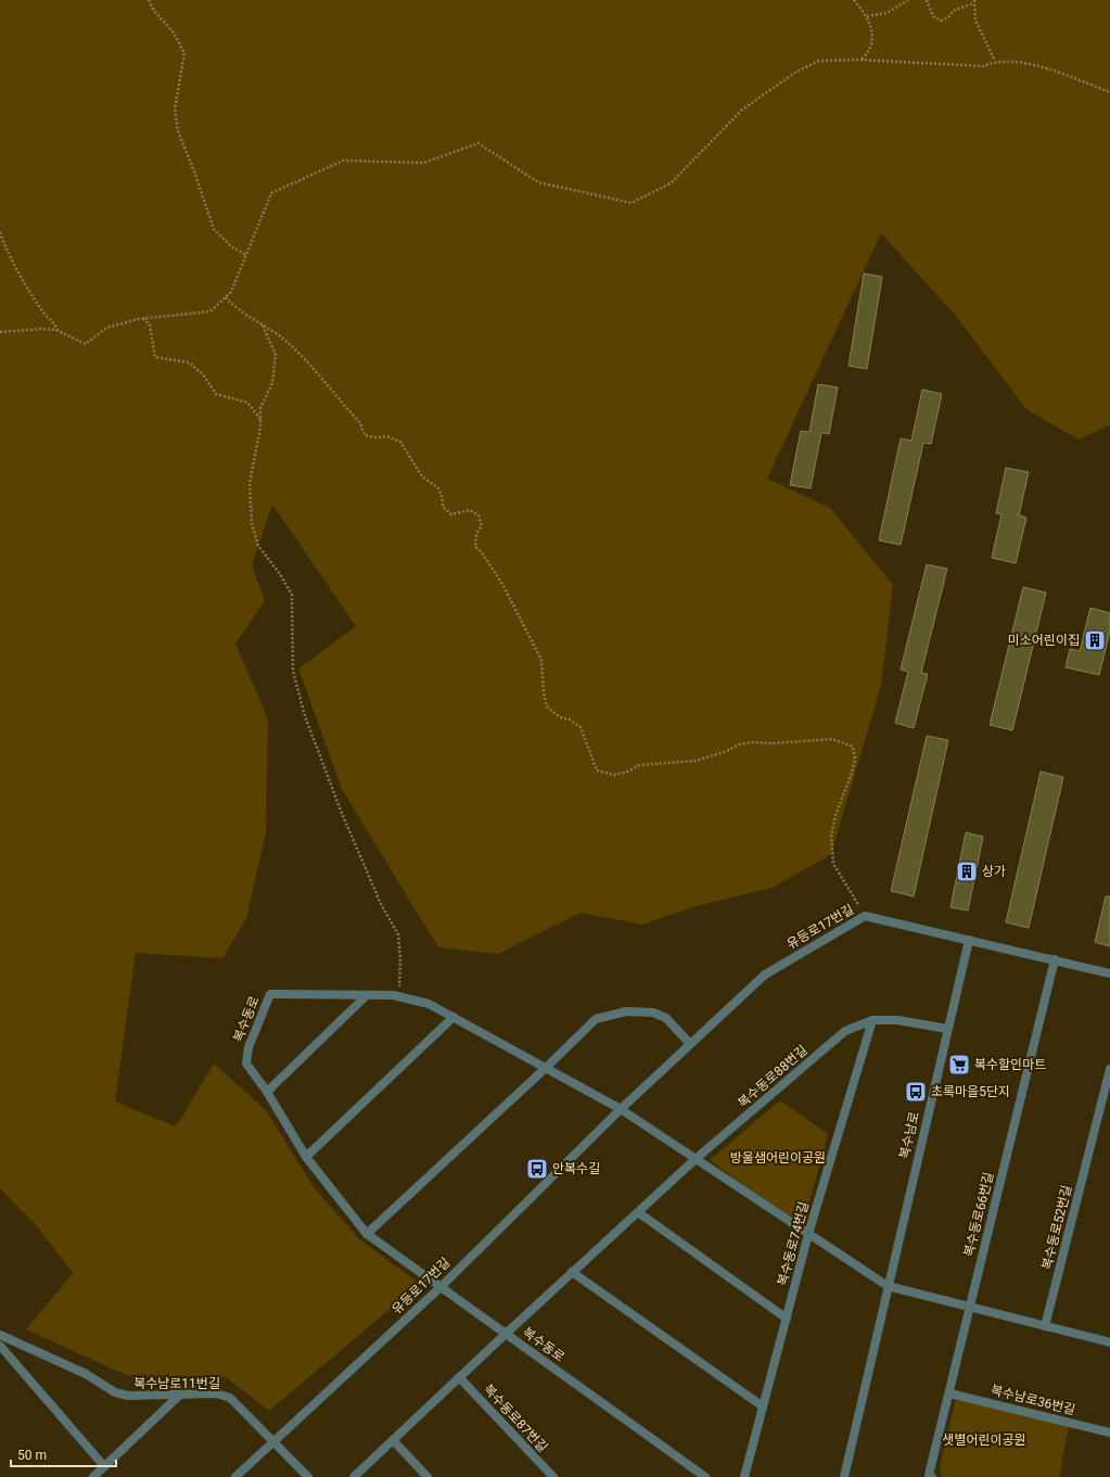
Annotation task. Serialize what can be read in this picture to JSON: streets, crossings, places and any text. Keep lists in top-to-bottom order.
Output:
{
  "streets": {
    "street": [
      "유등로17번길",
      "복수동로",
      "복수동로88번길",
      "복수남로",
      "복수동로66번길",
      "복수동로52번길",
      "복수동로74번길",
      "복수남로11번길",
      "복수남로36번길",
      "복수동로87번길"
    ]
  },
  "crossings": [
    ["유등로17번길", "복수동로"],
    ["유등로17번길", "복수남로"],
    ["유등로17번길", "복수동로66번길"],
    ["유등로17번길", "복수남로11번길"],
    ["복수동로", "복수동로88번길"],
    ["복수동로88번길", "복수남로"],
    ["복수동로88번길", "복수동로74번길"],
    ["복수동로66번길", "복수남로36번길"]
  ],
  "parks": ["방울샘어린이공원", "샛별어린이공원"],
  "places": {
    "building": ["미소어린이집", "상가"],
    "supermarket": ["복수할인마트"],
    "bus stop": ["초록마을5단지", "안복수길"]
  },
  "scale_bar": "50 m"
}
